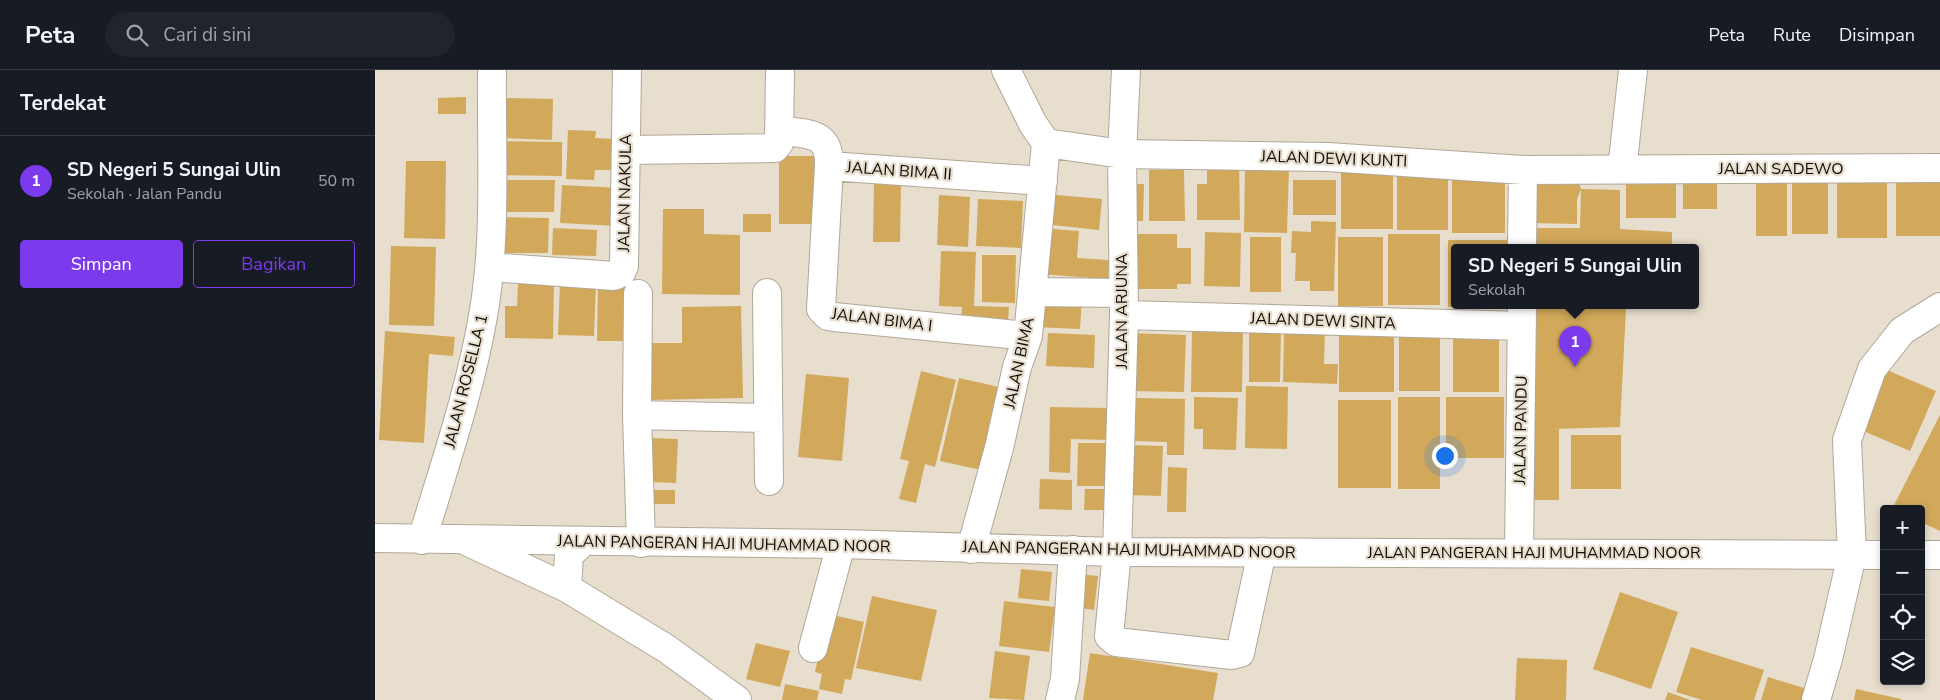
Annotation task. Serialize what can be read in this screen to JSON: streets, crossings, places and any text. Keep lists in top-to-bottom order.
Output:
{
  "streets": {
    "street": [
      "JALAN DEWI KUNTI",
      "JALAN SADEWO",
      "JALAN BIMA II",
      "JALAN NAKULA",
      "JALAN ARJUNA",
      "JALAN BIMA I",
      "JALAN DEWI SINTA",
      "JALAN BIMA",
      "JALAN ROSELLA 1",
      "JALAN PANDU",
      "JALAN PANGERAN HAJI MUHAMMAD NOOR"
    ]
  },
  "crossings": [
    ["JALAN DEWI KUNTI", "JALAN SADEWO"],
    ["JALAN DEWI KUNTI", "JALAN ARJUNA"],
    ["JALAN DEWI KUNTI", "JALAN BIMA"],
    ["JALAN BIMA II", "JALAN BIMA I"],
    ["JALAN BIMA II", "JALAN BIMA"],
    ["JALAN NAKULA", "JALAN ROSELLA 1"],
    ["JALAN ARJUNA", "JALAN DEWI SINTA"],
    ["JALAN ARJUNA", "JALAN PANGERAN HAJI MUHAMMAD NOOR"],
    ["JALAN BIMA I", "JALAN BIMA"],
    ["JALAN DEWI SINTA", "JALAN BIMA"],
    ["JALAN DEWI SINTA", "JALAN PANDU"],
    ["JALAN BIMA", "JALAN PANGERAN HAJI MUHAMMAD NOOR"],
    ["JALAN ROSELLA 1", "JALAN PANGERAN HAJI MUHAMMAD NOOR"],
    ["JALAN PANDU", "JALAN PANGERAN HAJI MUHAMMAD NOOR"]
  ],
  "page": {
    "header": "Peta",
    "search": "Cari di sini",
    "nav": ["Peta", "Rute", "Disimpan"],
    "heading": "Terdekat",
    "list": [
      {
        "mark": "1",
        "name": "SD Negeri 5 Sungai Ulin",
        "note": "Sekolah · Jalan Pandu",
        "value": "50 m"
      }
    ],
    "buttons": ["Simpan", "Bagikan"],
    "popup": ["SD Negeri 5 Sungai Ulin", "Sekolah"],
    "pins": "1",
    "map_buttons": ["+", "−"]
  }
}
